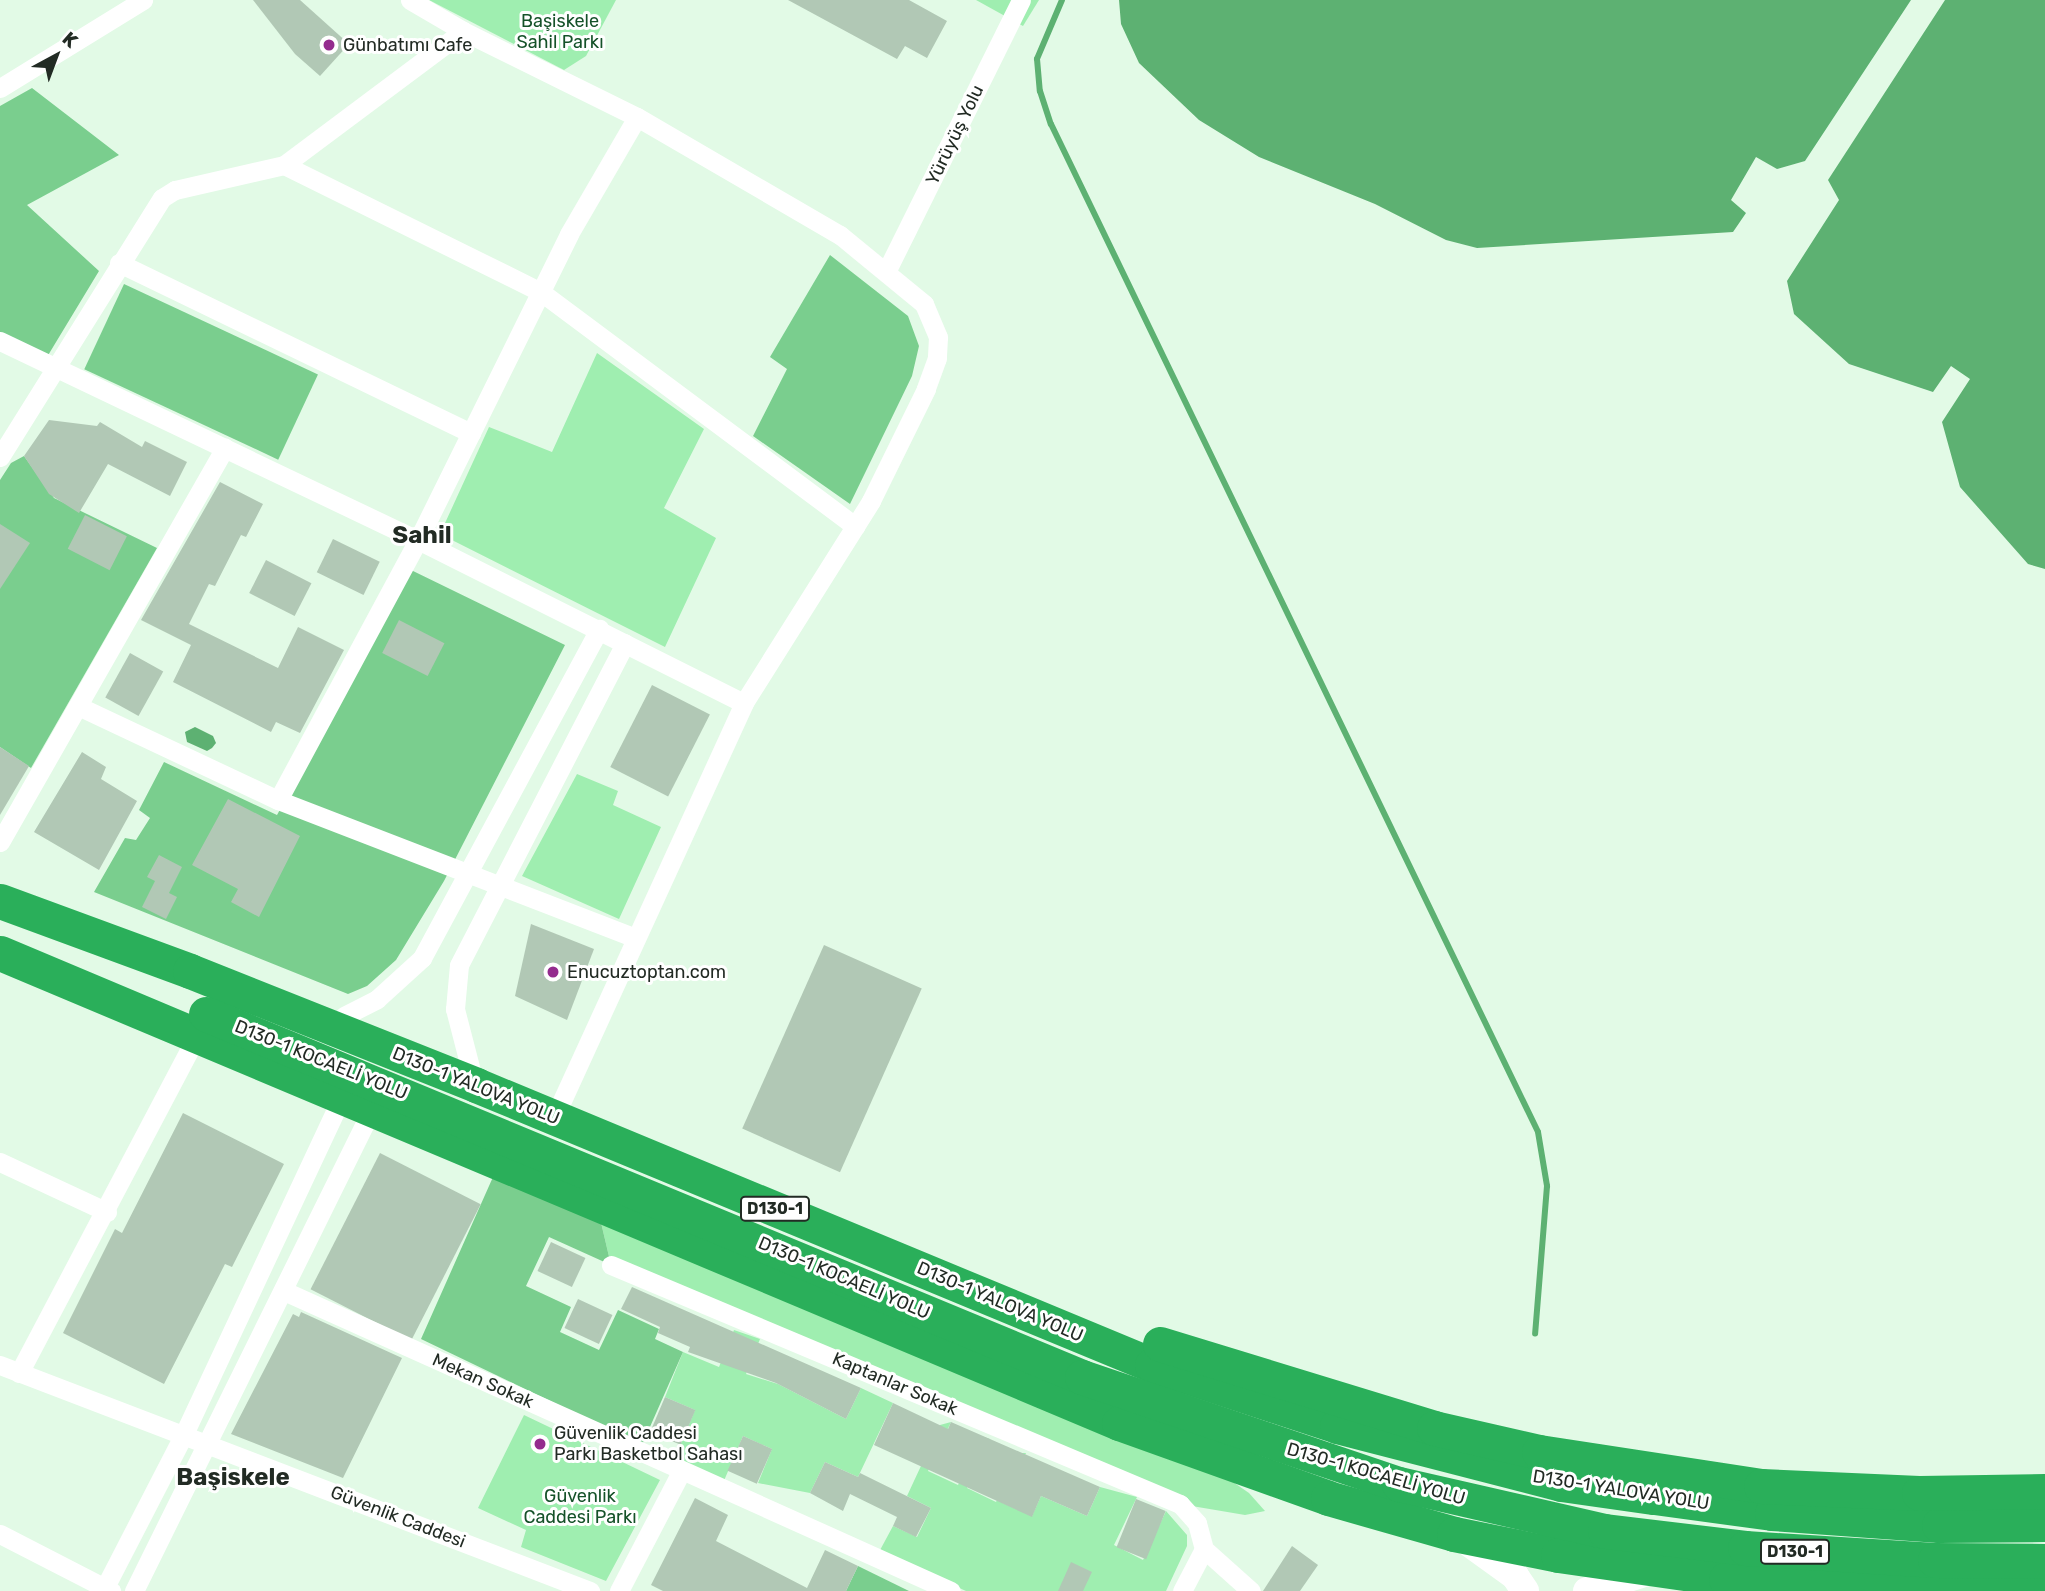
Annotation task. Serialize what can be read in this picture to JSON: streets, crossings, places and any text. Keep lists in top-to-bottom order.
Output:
{
  "streets": {
    "highway": ["D130-1 KOCAELİ YOLU", "D130-1 YALOVA YOLU", "D130-1"],
    "street": [
      "Yürüyüş Yolu",
      "Mekan Sokak",
      "Kaptanlar Sokak",
      "Güvenlik Caddesi"
    ]
  },
  "districts": ["Sahil", "Başiskele"],
  "parks": ["Başiskele Sahil Parkı", "Güvenlik Caddesi Parkı"],
  "places": ["Günbatımı Cafe", "Enucuztoptan.com", "Güvenlik Caddesi Parkı Basketbol Sahası"],
  "north": "top right"
}
